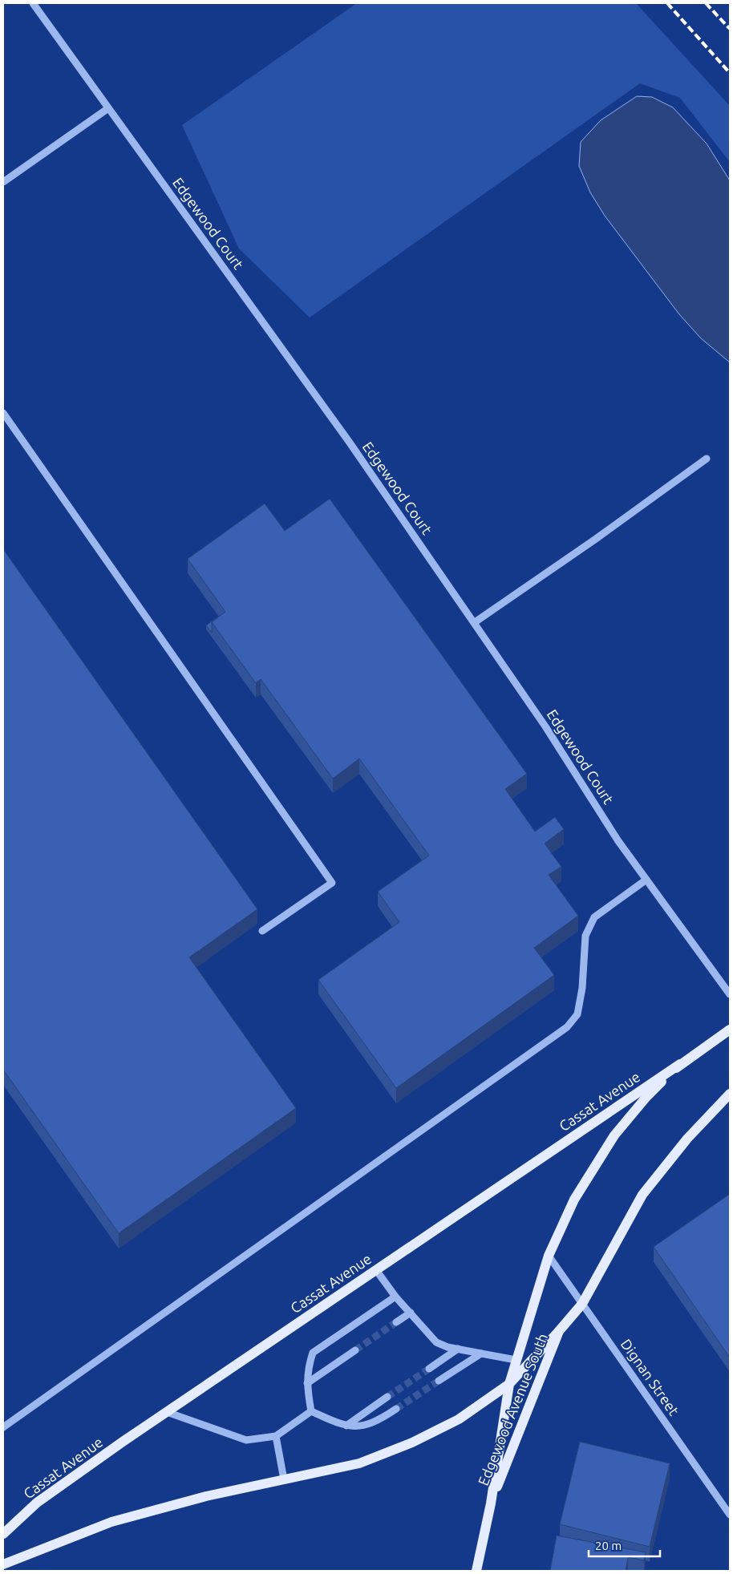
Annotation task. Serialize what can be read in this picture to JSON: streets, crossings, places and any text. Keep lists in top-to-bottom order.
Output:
{
  "streets": {
    "main road": ["Cassat Avenue", "Edgewood Avenue South"],
    "street": ["Edgewood Court", "Dignan Street"]
  },
  "crossings": [
    ["Cassat Avenue", "Edgewood Avenue South"],
    ["Dignan Street", "Edgewood Avenue South"]
  ],
  "scale_bar": "20 m"
}
